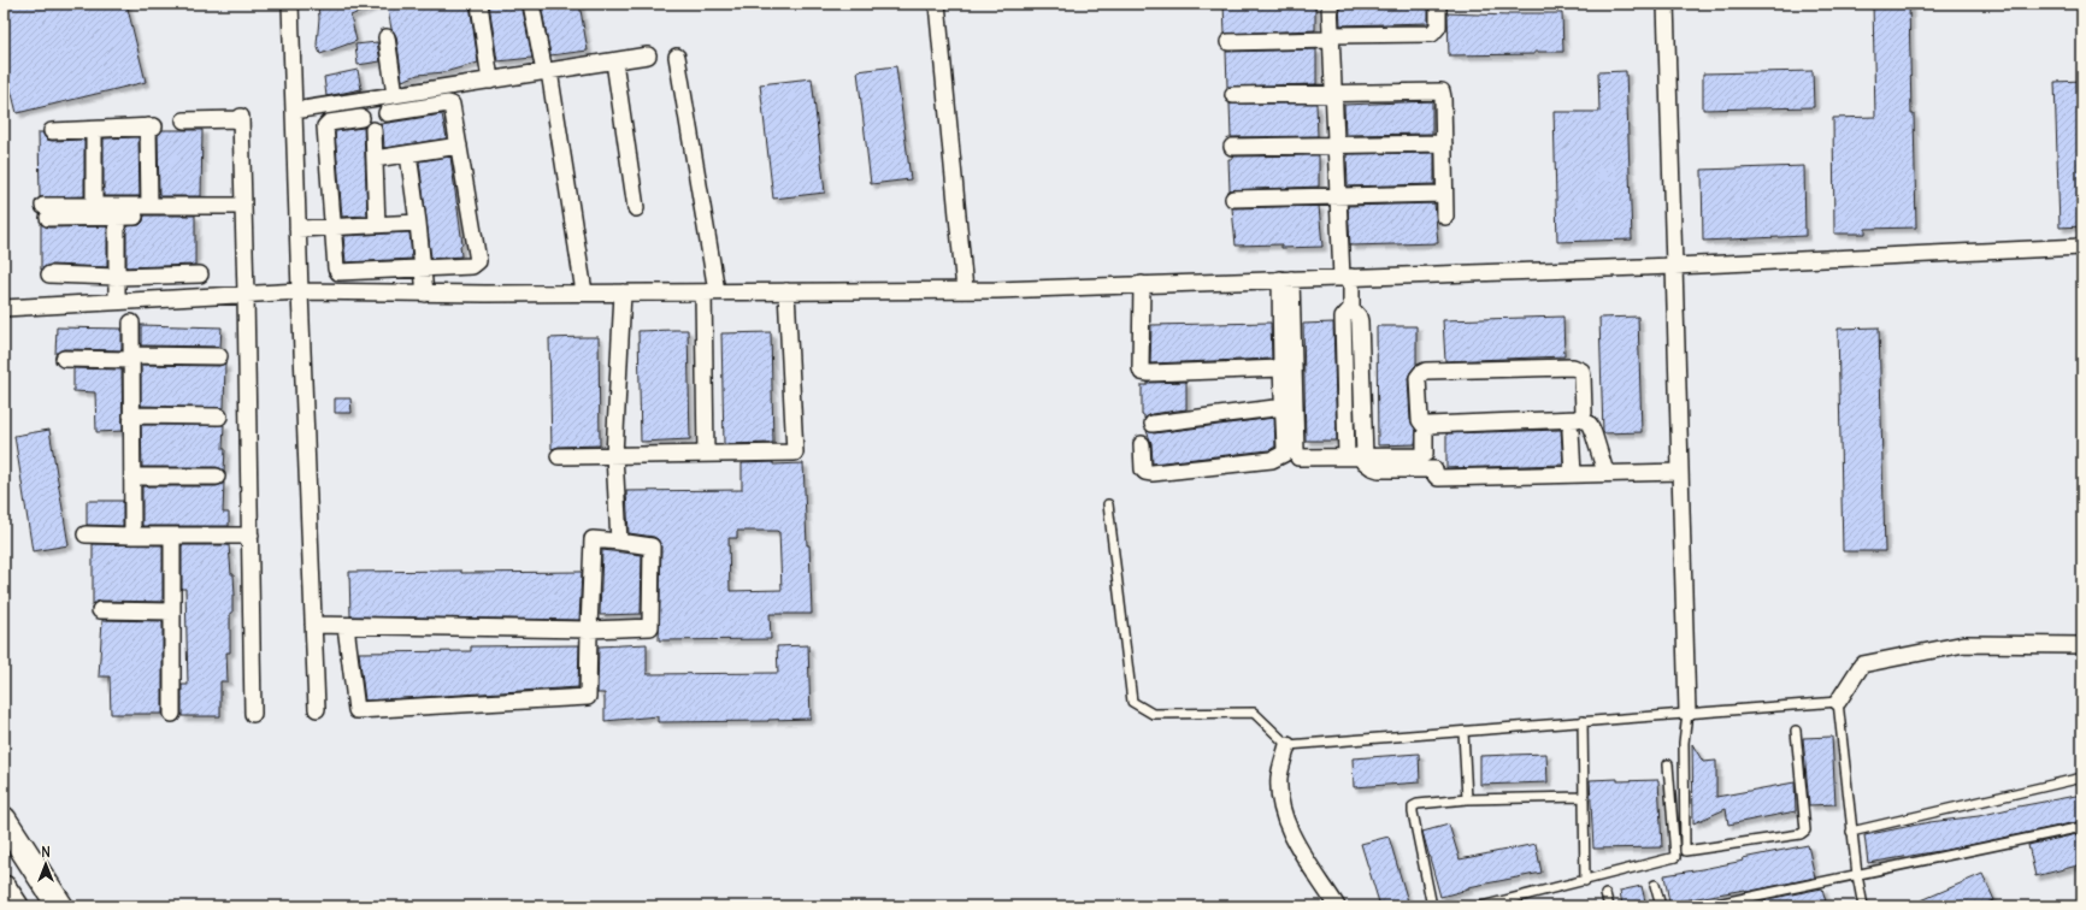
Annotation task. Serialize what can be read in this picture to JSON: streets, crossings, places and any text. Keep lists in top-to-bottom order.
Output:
{
  "north": "top"
}
